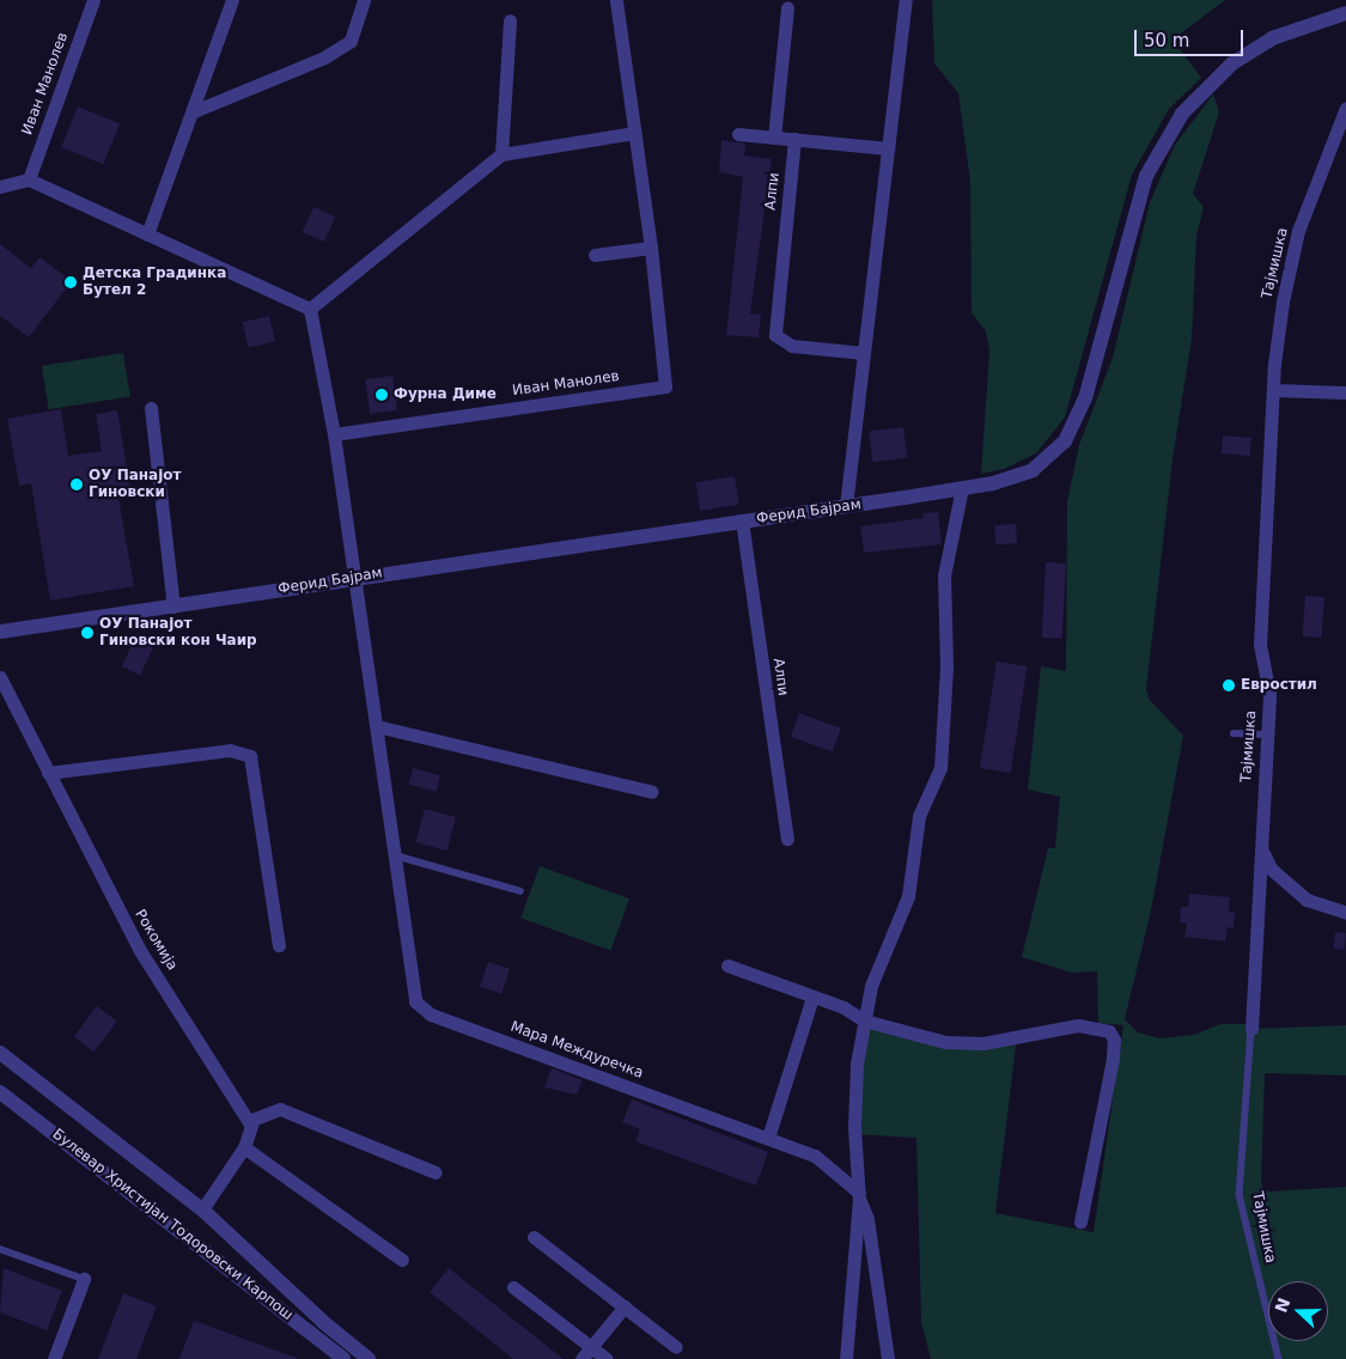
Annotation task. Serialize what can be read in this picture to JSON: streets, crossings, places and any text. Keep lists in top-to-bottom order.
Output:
{
  "streets": {
    "street": [
      "Иван Манолев",
      "Алпи",
      "Тајмишка",
      "Ферид Бајрам",
      "Рокомија",
      "Мара Междуречка",
      "Булевар Христијан Тодоровски Карпош"
    ]
  },
  "crossings": [
    ["Алпи", "Ферид Бајрам"],
    ["Ферид Бајрам", "Мара Междуречка"]
  ],
  "places": [
    "Детска Градинка Бутел 2",
    "Фурна Диме",
    "ОУ Панајот Гиновски",
    "ОУ Панајот Гиновски кон Чаир",
    "Евростил"
  ],
  "scale_bar": "50 m",
  "north": "left"
}
